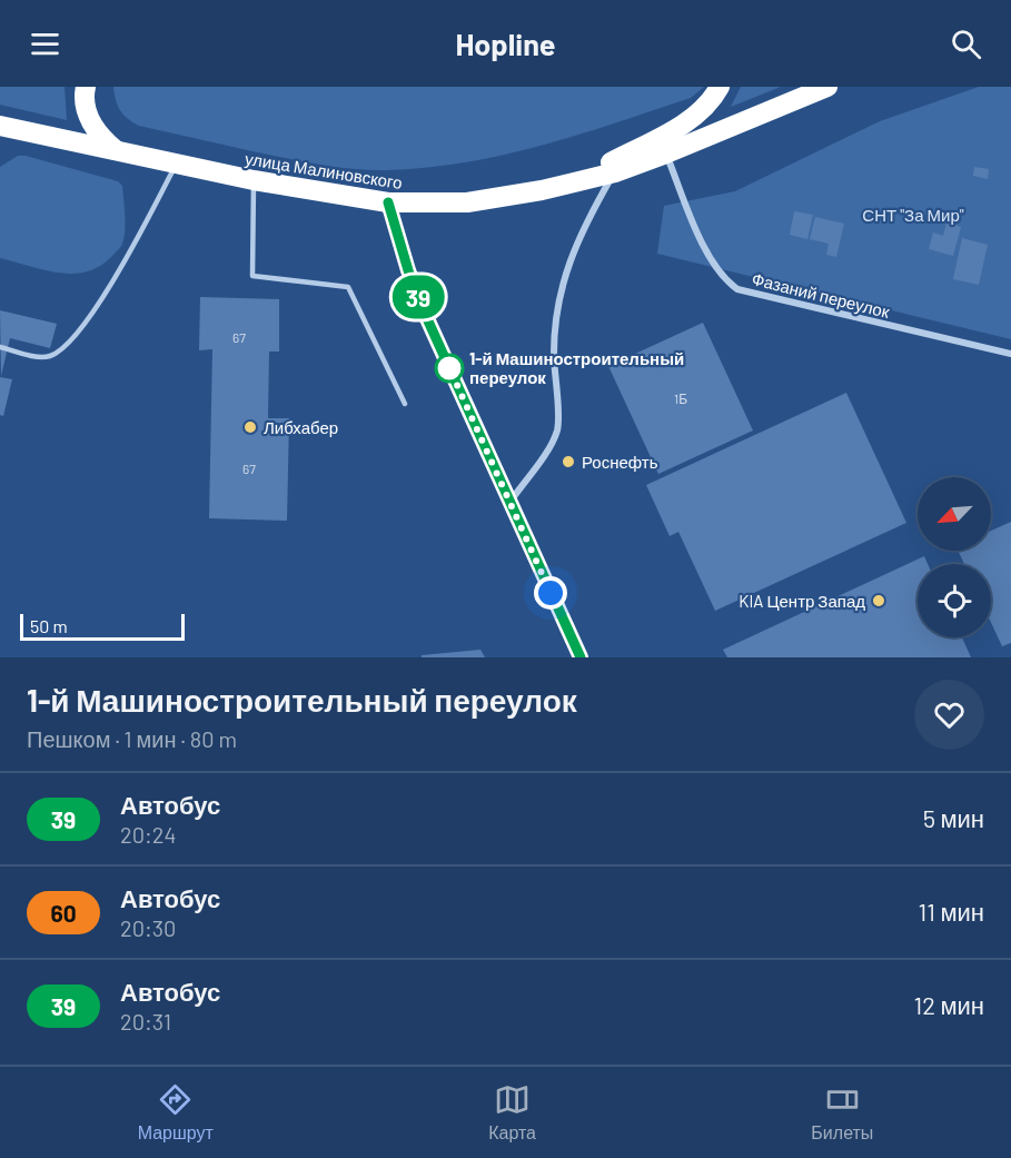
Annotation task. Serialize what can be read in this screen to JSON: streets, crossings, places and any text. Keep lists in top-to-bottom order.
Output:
{
  "streets": {
    "highway": ["улица Малиновского"],
    "street": ["Фазаний переулок"]
  },
  "crossings": [
    ["улица Малиновского", "Фазаний переулок"]
  ],
  "parks": ["СНТ \"За Мир\""],
  "places": [
    "1-й Машиностроительный переулок",
    "Либхабер",
    "Роснефть",
    "KIA Центр Запад"
  ],
  "lines": ["bus line 39"],
  "house_numbers": ["67", "1Б", "67"],
  "scale_bar": "50 m",
  "north": "bottom left",
  "page": {
    "header": "Hopline",
    "on_map": "39",
    "scale": "50 m",
    "heading": ["1-й Машиностроительный переулок", "Пешком · 1 мин · 80 m"],
    "list": [
      {
        "mark": "39",
        "name": "Автобус",
        "note": "20:24",
        "value": "5 мин"
      },
      {
        "mark": "60",
        "name": "Автобус",
        "note": "20:30",
        "value": "11 мин"
      },
      {
        "mark": "39",
        "name": "Автобус",
        "note": "20:31",
        "value": "12 мин"
      }
    ],
    "tabs": ["Маршрут", "Карта", "Билеты"]
  }
}
